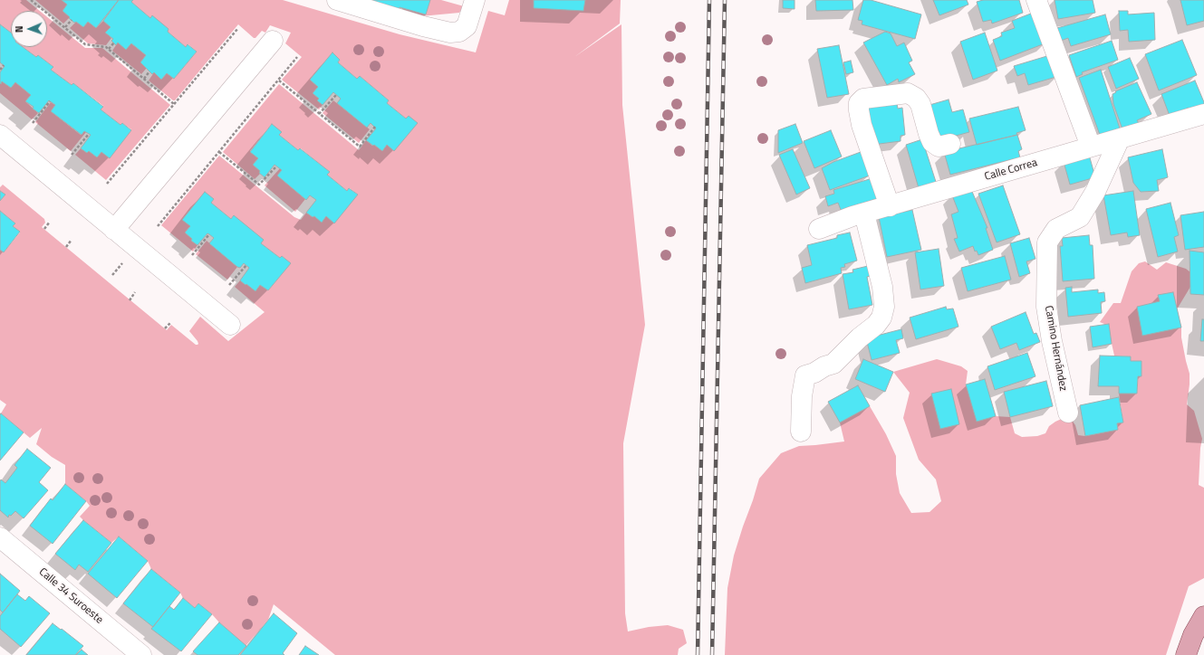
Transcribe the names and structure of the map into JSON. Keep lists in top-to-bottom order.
{
  "streets": {
    "street": ["Calle Correa", "Camino Hernández", "Calle 34 Suroeste"]
  },
  "crossings": [
    ["Calle Correa", "Camino Hernández"]
  ],
  "north": "left"
}
